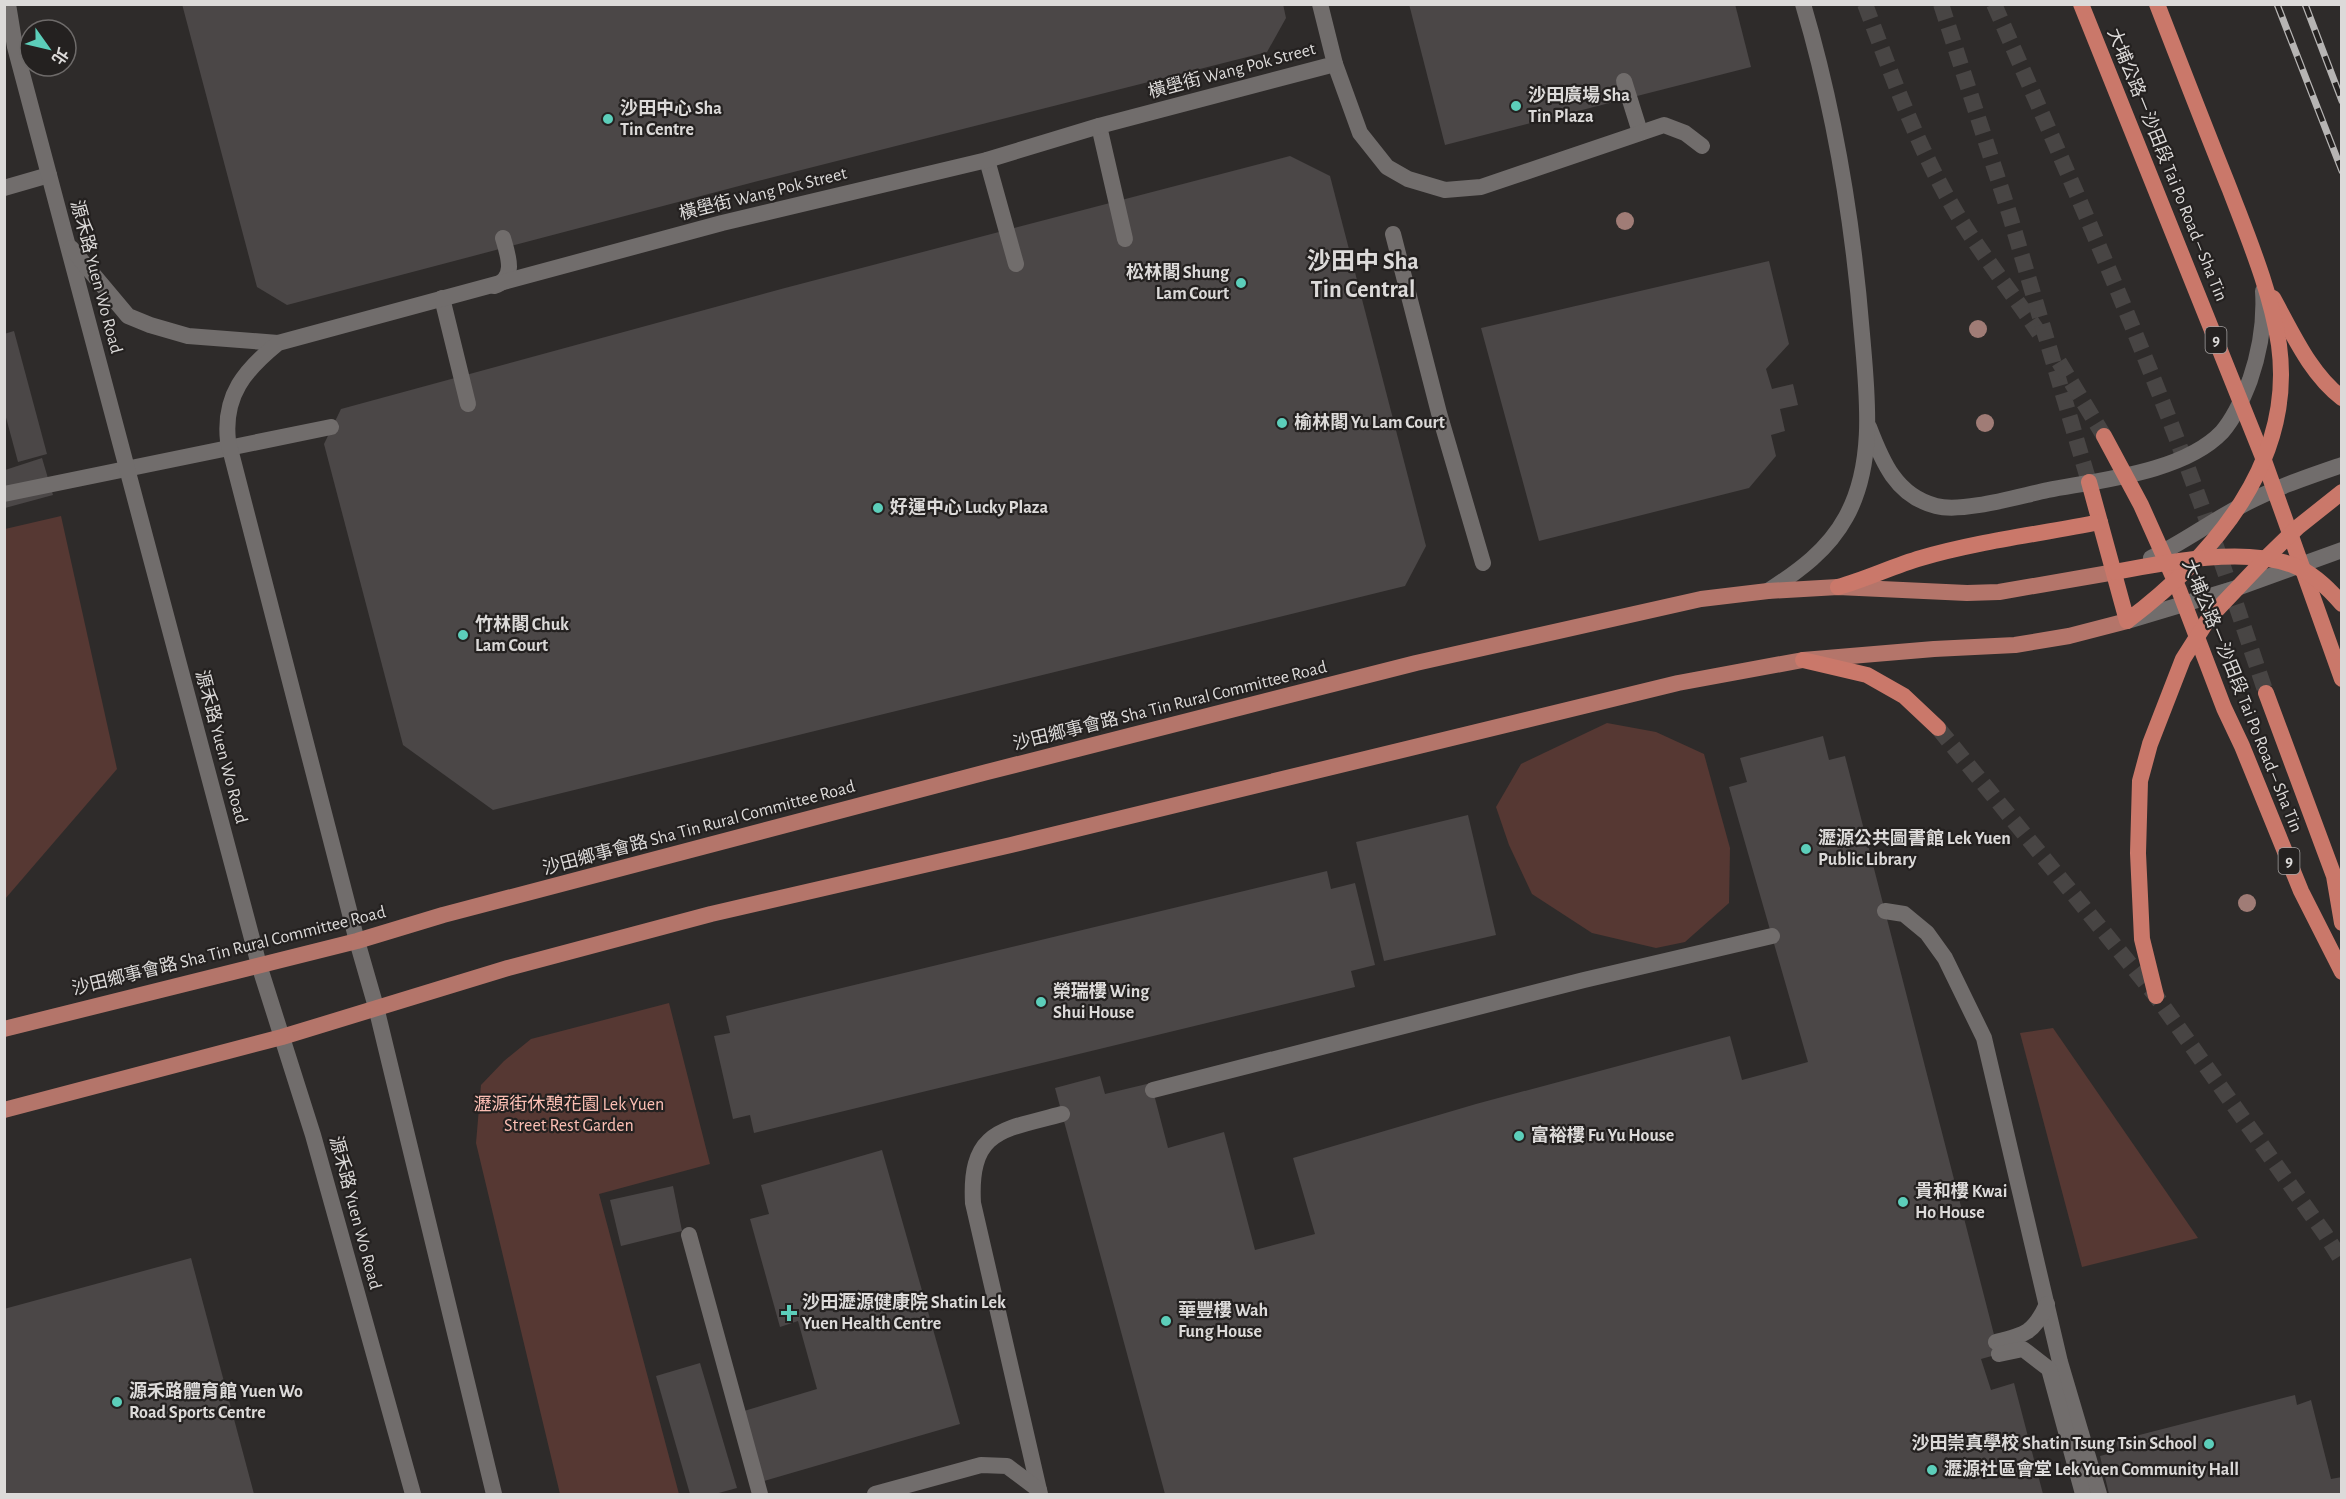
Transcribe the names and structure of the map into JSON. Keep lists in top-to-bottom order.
{
  "streets": {
    "highway": ["大埔公路－沙田段 Tai Po Road – Sha Tin", "9"],
    "main road": ["橫壆街 Wang Pok Street", "源禾路 Yuen Wo Road", "沙田鄉事會路 Sha Tin Rural Committee Road"]
  },
  "crossings": [
    ["橫壆街 Wang Pok Street", "沙田鄉事會路 Sha Tin Rural Committee Road"],
    ["源禾路 Yuen Wo Road", "沙田鄉事會路 Sha Tin Rural Committee Road"]
  ],
  "districts": ["沙田中 Sha Tin Central"],
  "parks": ["瀝源街休憩花園 Lek Yuen Street Rest Garden"],
  "places": {
    "other": [
      "沙田廣場 Sha Tin Plaza",
      "沙田中心 Sha Tin Centre",
      "松林閣 Shung Lam Court",
      "榆林閣 Yu Lam Court",
      "好運中心 Lucky Plaza",
      "竹林閣 Chuk Lam Court",
      "瀝源公共圖書館 Lek Yuen Public Library",
      "榮瑞樓 Wing Shui House",
      "富裕樓 Fu Yu House",
      "貴和樓 Kwai Ho House",
      "華豐樓 Wah Fung House",
      "源禾路體育館 Yuen Wo Road Sports Centre",
      "沙田崇真學校 Shatin Tsung Tsin School",
      "瀝源社區會堂 Lek Yuen Community Hall"
    ],
    "health": ["沙田瀝源健康院 Shatin Lek Yuen Health Centre"]
  },
  "north": "bottom right"
}
